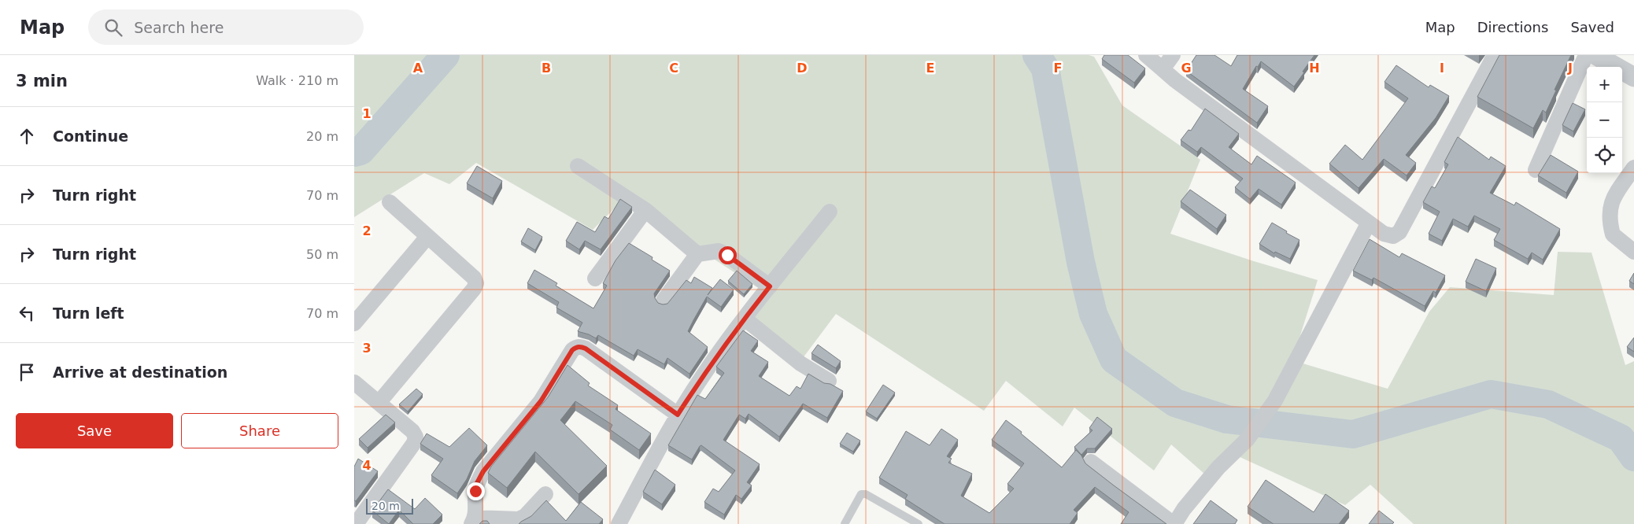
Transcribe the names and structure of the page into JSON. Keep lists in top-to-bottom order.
{
  "scale_bar": "20 m",
  "page": {
    "header": "Map",
    "search": "Search here",
    "nav": ["Map", "Directions", "Saved"],
    "heading": ["3 min", "Walk · 210 m"],
    "map_buttons": ["+", "−"],
    "list": [
      ["Continue", "20 m"],
      ["Turn right", "70 m"],
      ["Turn right", "50 m"],
      ["Turn left", "70 m"],
      "Arrive at destination"
    ],
    "buttons": ["Save", "Share"],
    "scale": "20 m"
  },
  "grid": {
    "columns": [
      "A",
      "B",
      "C",
      "D",
      "E",
      "F",
      "G",
      "H",
      "I",
      "J"
    ],
    "rows": [
      "1",
      "2",
      "3",
      "4"
    ]
  }
}
